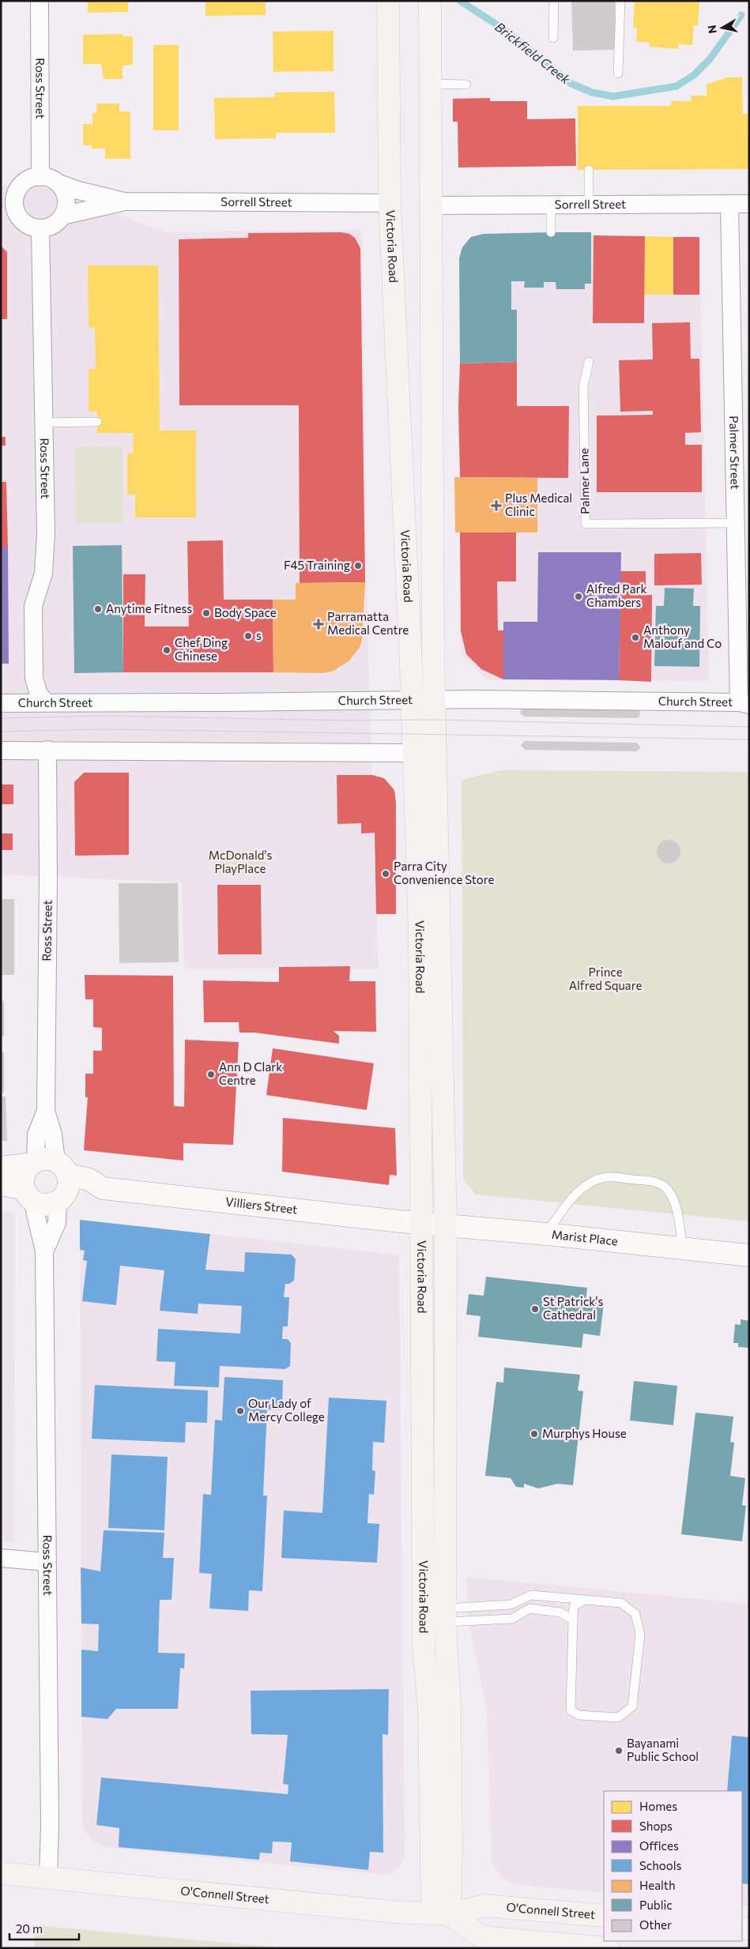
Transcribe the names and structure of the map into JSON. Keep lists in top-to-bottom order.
{
  "streets": {
    "main road": ["Victoria Road", "O'Connell Street"],
    "street": [
      "Ross Street",
      "Sorrell Street",
      "Palmer Street",
      "Church Street",
      "Villiers Street",
      "Marist Place"
    ],
    "lane": ["Palmer Lane"]
  },
  "crossings": [
    ["Ross Street", "Sorrell Street"],
    ["Ross Street", "Church Street"],
    ["Ross Street", "Villiers Street"],
    ["Ross Street", "O'Connell Street"],
    ["Sorrell Street", "Victoria Road"],
    ["Sorrell Street", "Palmer Street"],
    ["Victoria Road", "Church Street"],
    ["Victoria Road", "Villiers Street"],
    ["Victoria Road", "Marist Place"],
    ["Victoria Road", "O'Connell Street"],
    ["Palmer Street", "Palmer Lane"],
    ["Palmer Street", "Church Street"],
    ["Villiers Street", "Marist Place"]
  ],
  "water": ["Brickfield Creek"],
  "parks": ["McDonald's PlayPlace", "Prince Alfred Square"],
  "places": {
    "health": ["Plus Medical Clinic", "Parramatta Medical Centre"],
    "other": [
      "F45 Training",
      "Alfred Park Chambers",
      "Anytime Fitness",
      "Body Space",
      "s",
      "Anthony Malouf and Co",
      "Chef Ding Chinese",
      "Parra City Convenience Store",
      "Ann D Clark Centre",
      "St Patrick's Cathedral",
      "Our Lady of Mercy College",
      "Murphys House",
      "Bayanami Public School"
    ]
  },
  "legend": [
    "Homes",
    "Shops",
    "Offices",
    "Schools",
    "Health",
    "Public",
    "Other"
  ],
  "scale_bar": "20 m",
  "north": "left"
}
